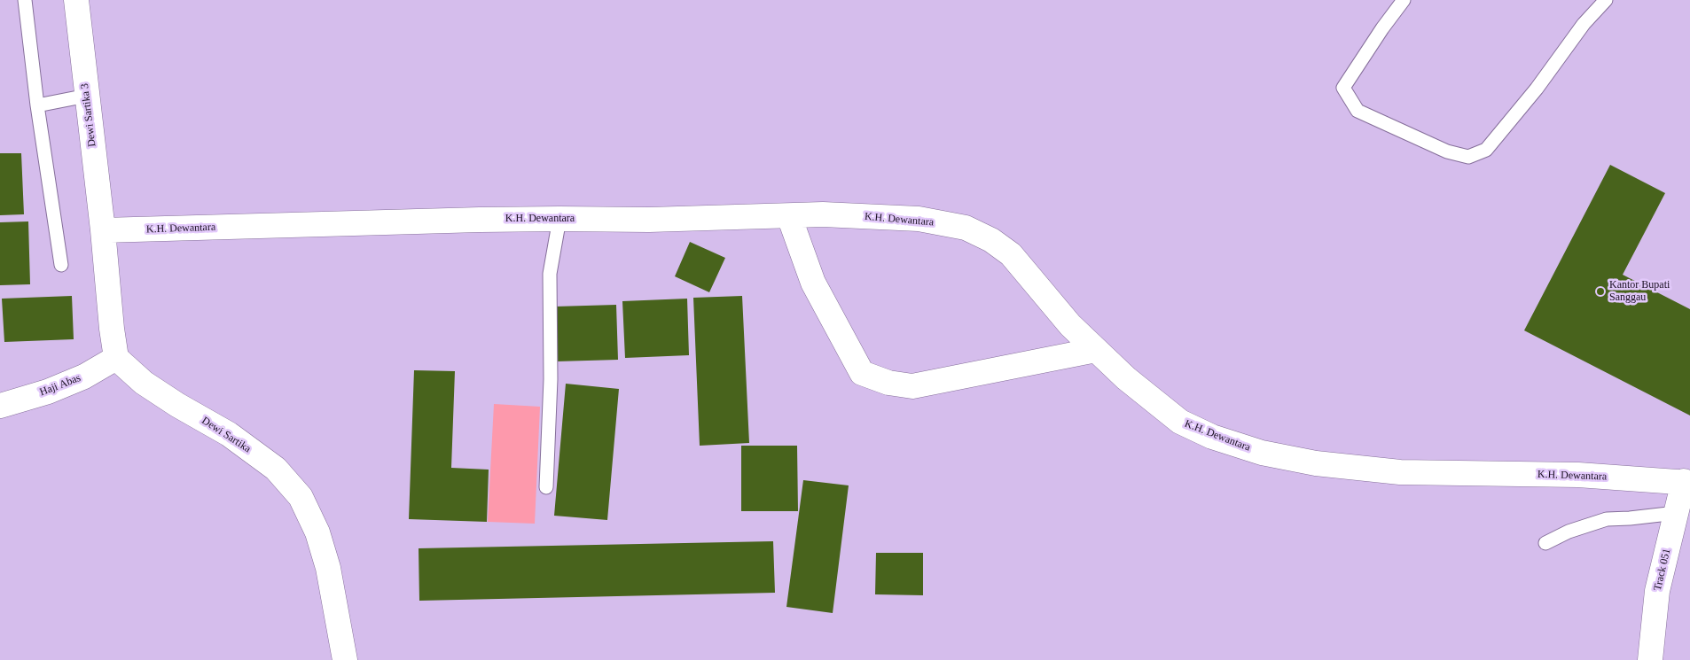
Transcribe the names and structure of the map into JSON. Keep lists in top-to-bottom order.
{
  "streets": {
    "street": [
      "Dewi Sartika 3",
      "K.H. Dewantara",
      "Haji Abas",
      "Dewi Sartika",
      "Track 051"
    ]
  },
  "crossings": [
    ["Dewi Sartika 3", "K.H. Dewantara"],
    ["K.H. Dewantara", "Track 051"],
    ["Haji Abas", "Dewi Sartika"]
  ],
  "places": ["Kantor Bupati Sanggau"]
}
